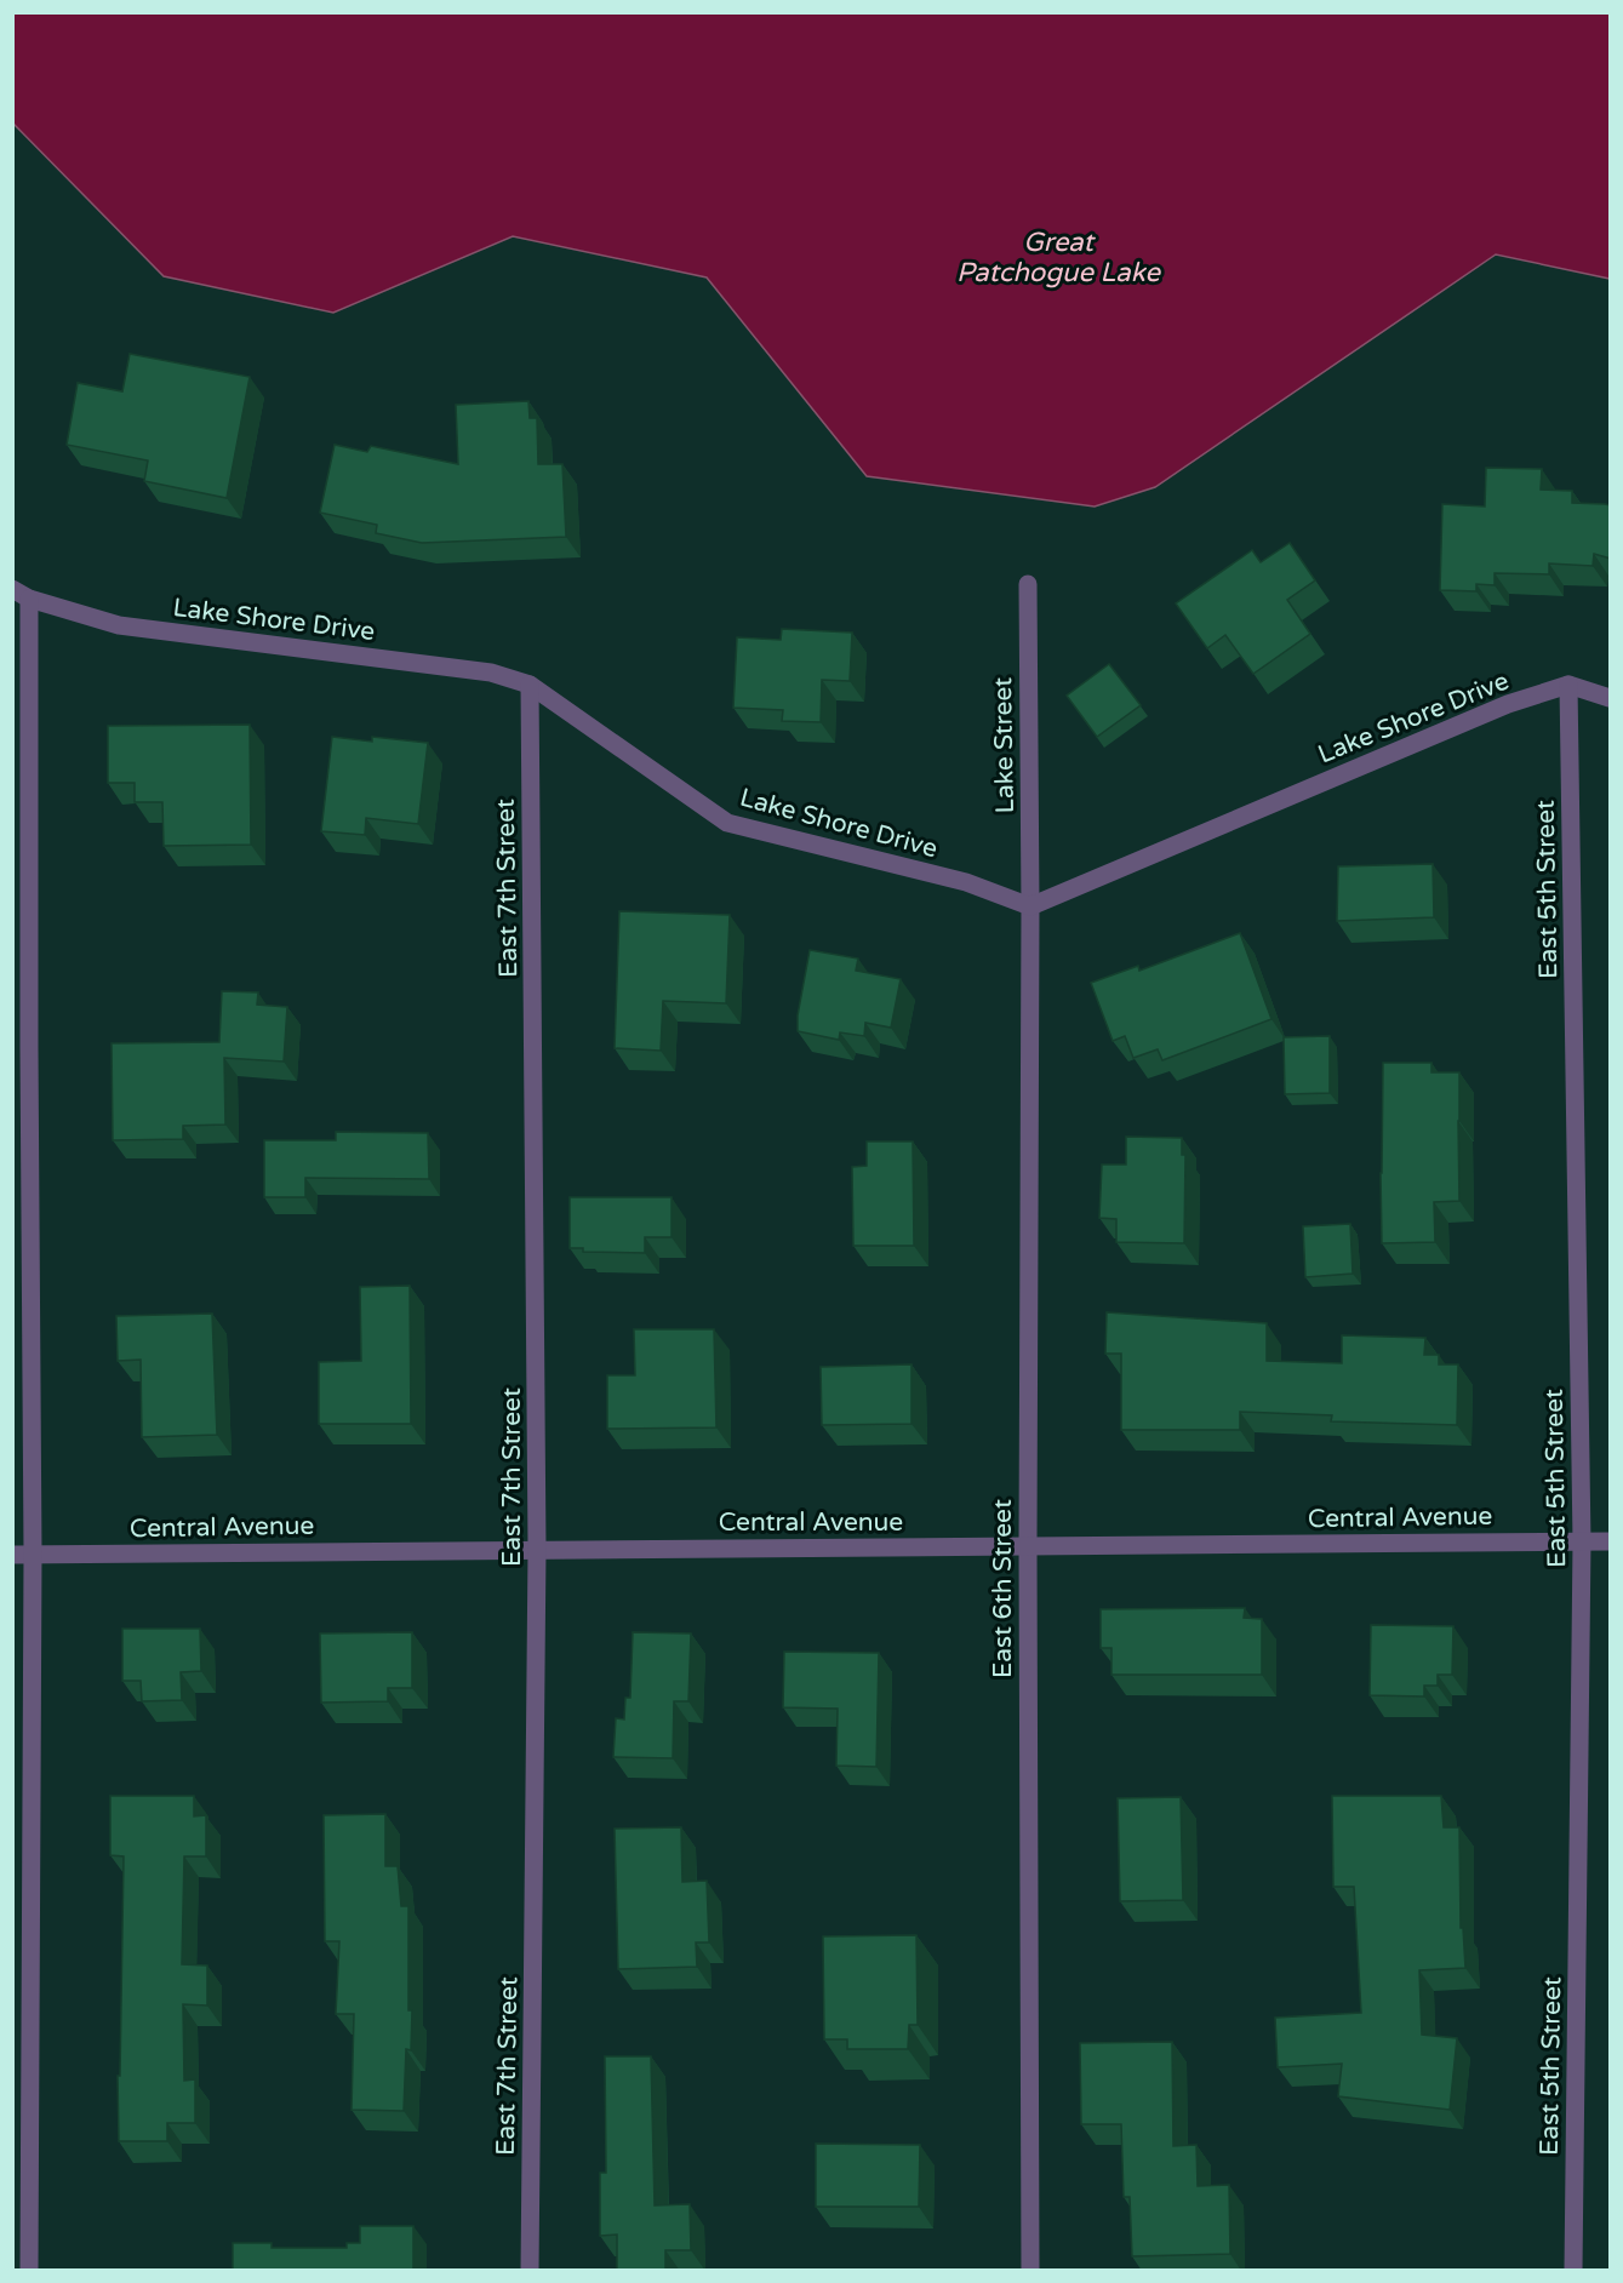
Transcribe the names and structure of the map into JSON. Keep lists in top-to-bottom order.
{
  "streets": {
    "street": [
      "Lake Shore Drive",
      "Lake Street",
      "East 7th Street",
      "East 5th Street",
      "Central Avenue",
      "East 6th Street"
    ]
  },
  "crossings": [
    ["Lake Shore Drive", "Lake Street"],
    ["Lake Shore Drive", "East 7th Street"],
    ["Lake Shore Drive", "East 5th Street"],
    ["Lake Shore Drive", "East 6th Street"],
    ["Lake Street", "East 6th Street"],
    ["East 7th Street", "Central Avenue"],
    ["East 5th Street", "Central Avenue"],
    ["Central Avenue", "East 6th Street"]
  ],
  "water": ["Great Patchogue Lake"]
}
